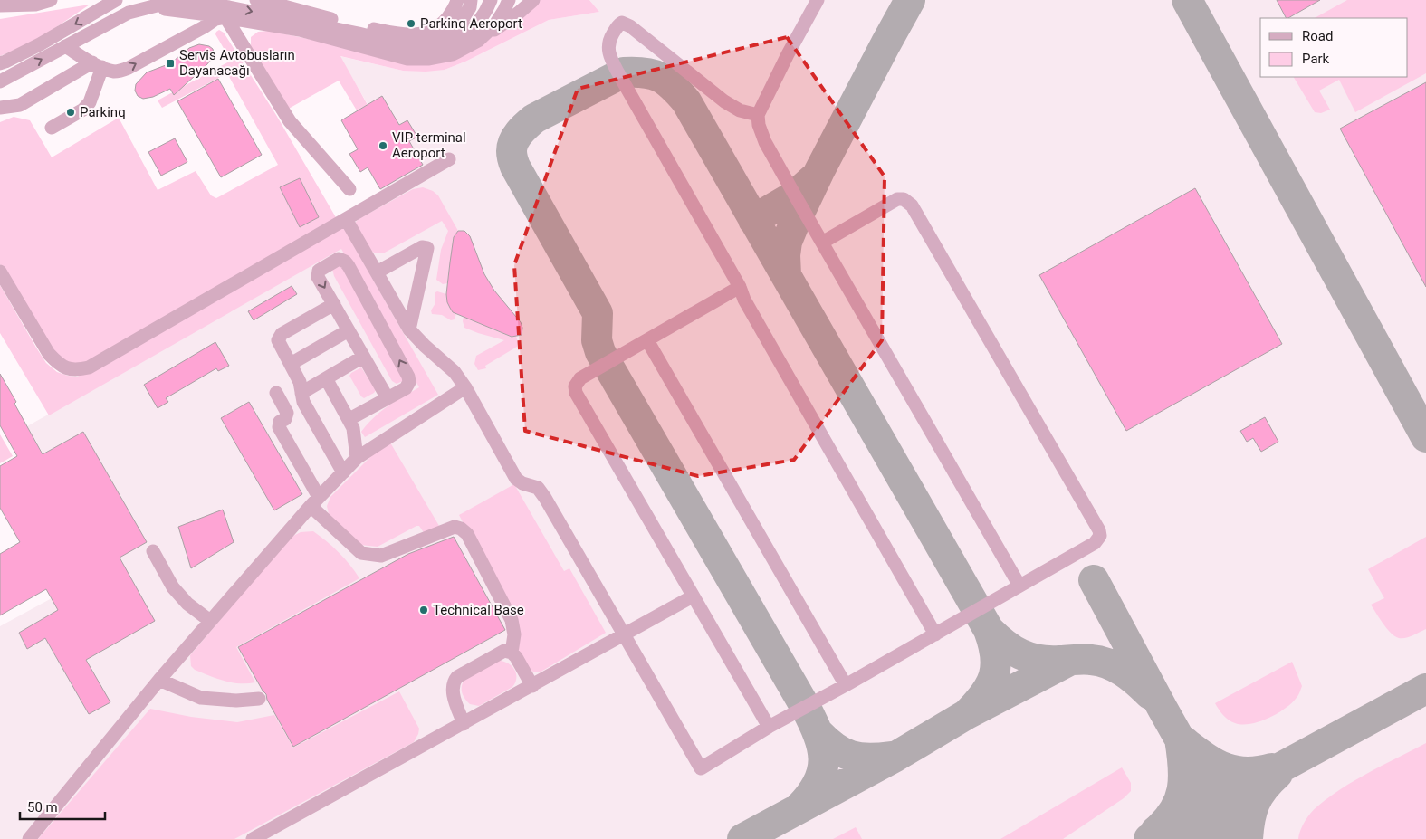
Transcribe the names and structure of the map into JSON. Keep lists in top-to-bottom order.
{
  "places": {
    "other": [
      "Parkinq Aeroport",
      "Parkinq",
      "VIP terminal Aeroport",
      "Technical Base"
    ],
    "transit": ["Servis Avtobusların Dayanacağı"]
  },
  "legend": ["Road", "Park"],
  "scale_bar": "50 m"
}
